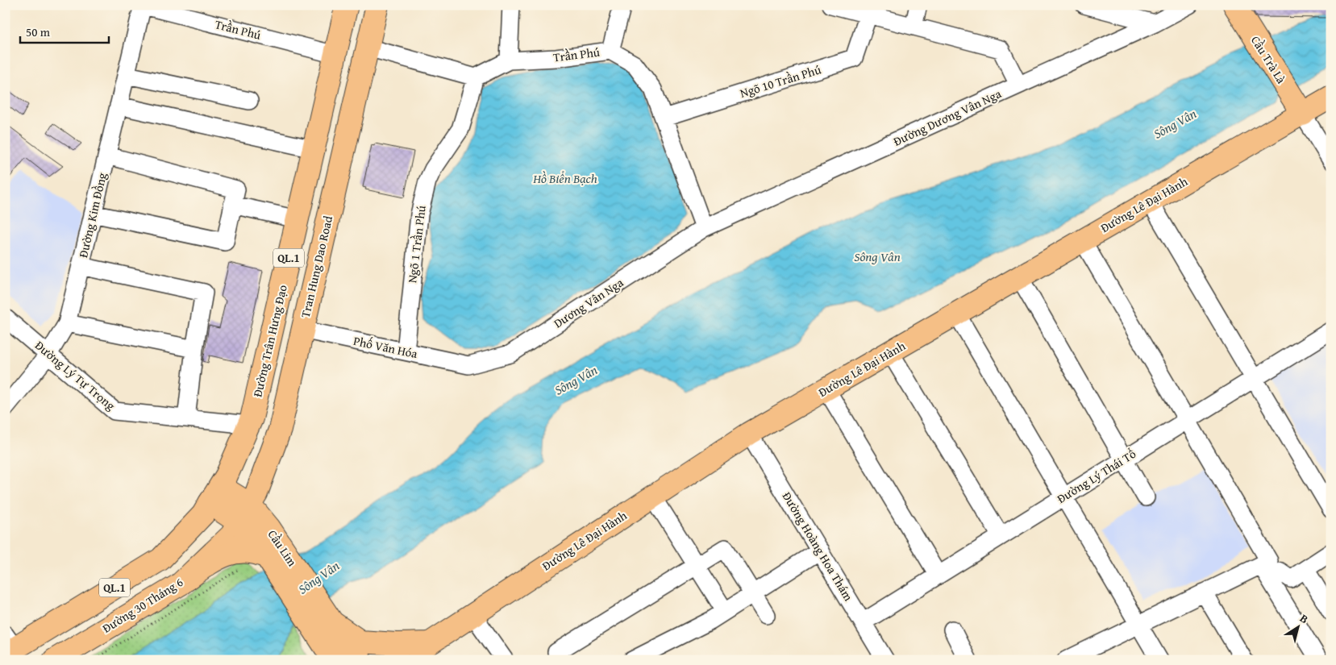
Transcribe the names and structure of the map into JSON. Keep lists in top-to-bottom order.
{
  "streets": {
    "main road": [
      "Cầu Trà Là",
      "Đường Lê Đại Hành",
      "QL.1",
      "Tran Hung Dao Road",
      "Đường Trân Hưng Đạo",
      "Cầu Lim",
      "Đường 30 Tháng 6"
    ],
    "street": [
      "Trần Phú",
      "Ngõ 10 Trần Phú",
      "Đường Dương Vân Nga",
      "Đường Kim Đồng",
      "Ngõ 1 Trần Phú",
      "Dương Vân Nga",
      "Phố Văn Hóa",
      "Đường Lý Tự Trọng",
      "Đường Lý Thái Tổ",
      "Đường Hoàng Hoa Thám"
    ]
  },
  "crossings": [
    ["Trần Phú", "Ngõ 10 Trần Phú"],
    ["Trần Phú", "Đường Dương Vân Nga"],
    ["Trần Phú", "Đường Kim Đồng"],
    ["Trần Phú", "Ngõ 1 Trần Phú"],
    ["Trần Phú", "Dương Vân Nga"],
    ["Trần Phú", "Đường Trân Hưng Đạo"],
    ["Cầu Trà Là", "Đường Lê Đại Hành"],
    ["Đường Dương Vân Nga", "Dương Vân Nga"],
    ["Đường Lê Đại Hành", "Đường Hoàng Hoa Thám"],
    ["Đường Kim Đồng", "Đường Lý Tự Trọng"],
    ["Ngõ 1 Trần Phú", "Phố Văn Hóa"],
    ["QL.1", "Đường Trân Hưng Đạo"],
    ["QL.1", "Cầu Lim"],
    ["Tran Hung Dao Road", "Phố Văn Hóa"],
    ["Tran Hung Dao Road", "Cầu Lim"],
    ["Tran Hung Dao Road", "Đường 30 Tháng 6"],
    ["Dương Vân Nga", "Phố Văn Hóa"],
    ["Đường Trân Hưng Đạo", "Đường Lý Tự Trọng"],
    ["Đường Trân Hưng Đạo", "Cầu Lim"],
    ["Đường Lý Thái Tổ", "Đường Hoàng Hoa Thám"],
    ["Cầu Lim", "Đường 30 Tháng 6"]
  ],
  "water": ["Sông Vân", "Hồ Biển Bạch"],
  "scale_bar": "50 m",
  "north": "top right"
}
